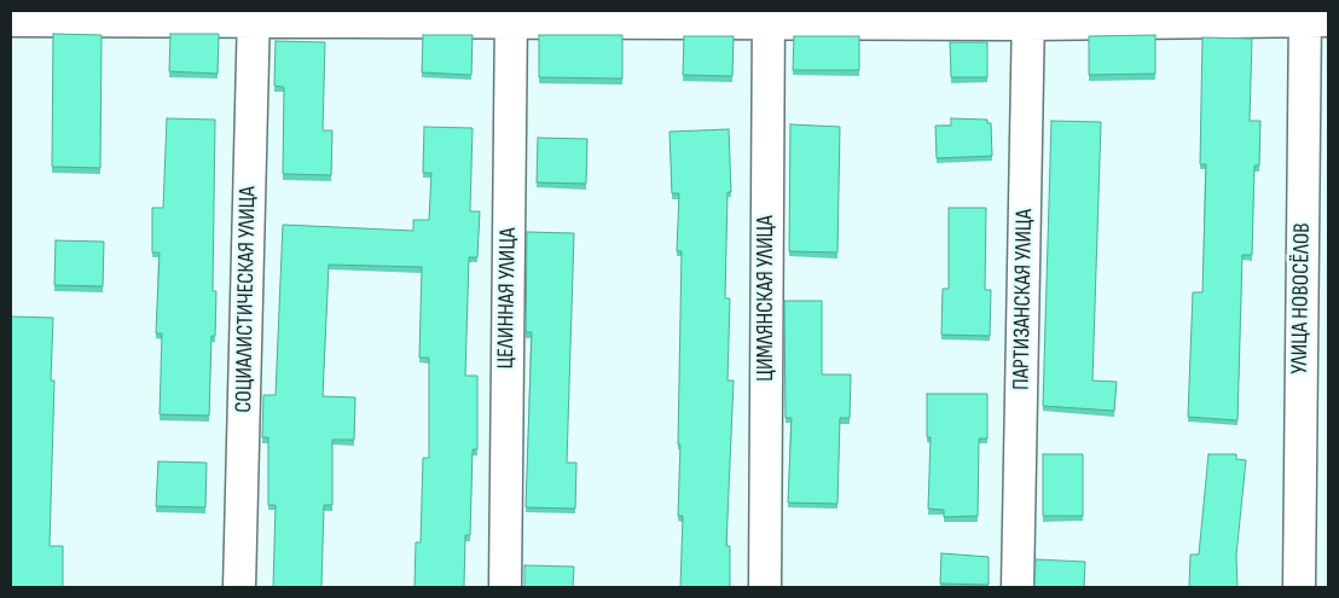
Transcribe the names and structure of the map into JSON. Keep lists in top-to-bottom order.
{
  "streets": {
    "street": [
      "ЦЕЛИННАЯ УЛИЦА",
      "ЦИМЛЯНСКАЯ УЛИЦА",
      "УЛИЦА НОВОСЁЛОВ",
      "СОЦИАЛИСТИЧЕСКАЯ УЛИЦА",
      "ПАРТИЗАНСКАЯ УЛИЦА"
    ]
  }
}
